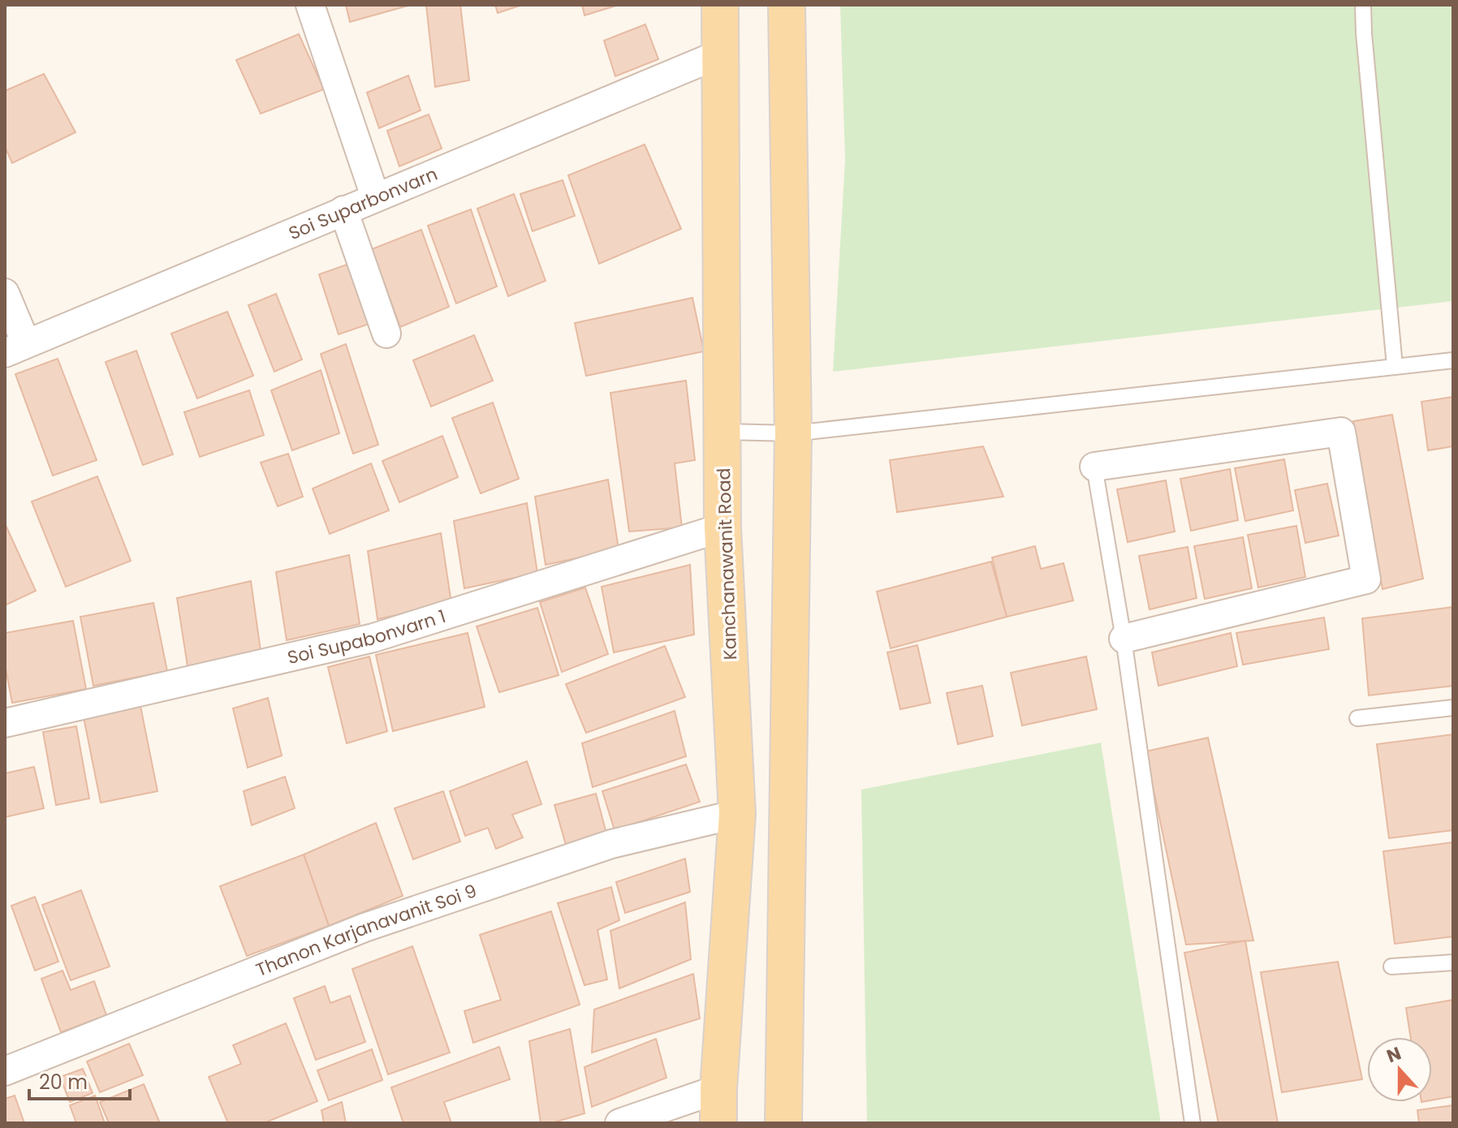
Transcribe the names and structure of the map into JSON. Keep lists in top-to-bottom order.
{
  "streets": {
    "main road": ["Kanchanawanit Road"],
    "street": ["Soi Suparbonvarn", "Soi Supabonvarn 1", "Thanon Karjanavanit Soi 9"]
  },
  "crossings": [
    ["Soi Suparbonvarn", "Kanchanawanit Road"],
    ["Kanchanawanit Road", "Soi Supabonvarn 1"],
    ["Kanchanawanit Road", "Thanon Karjanavanit Soi 9"]
  ],
  "scale_bar": "20 m",
  "north": "top"
}
